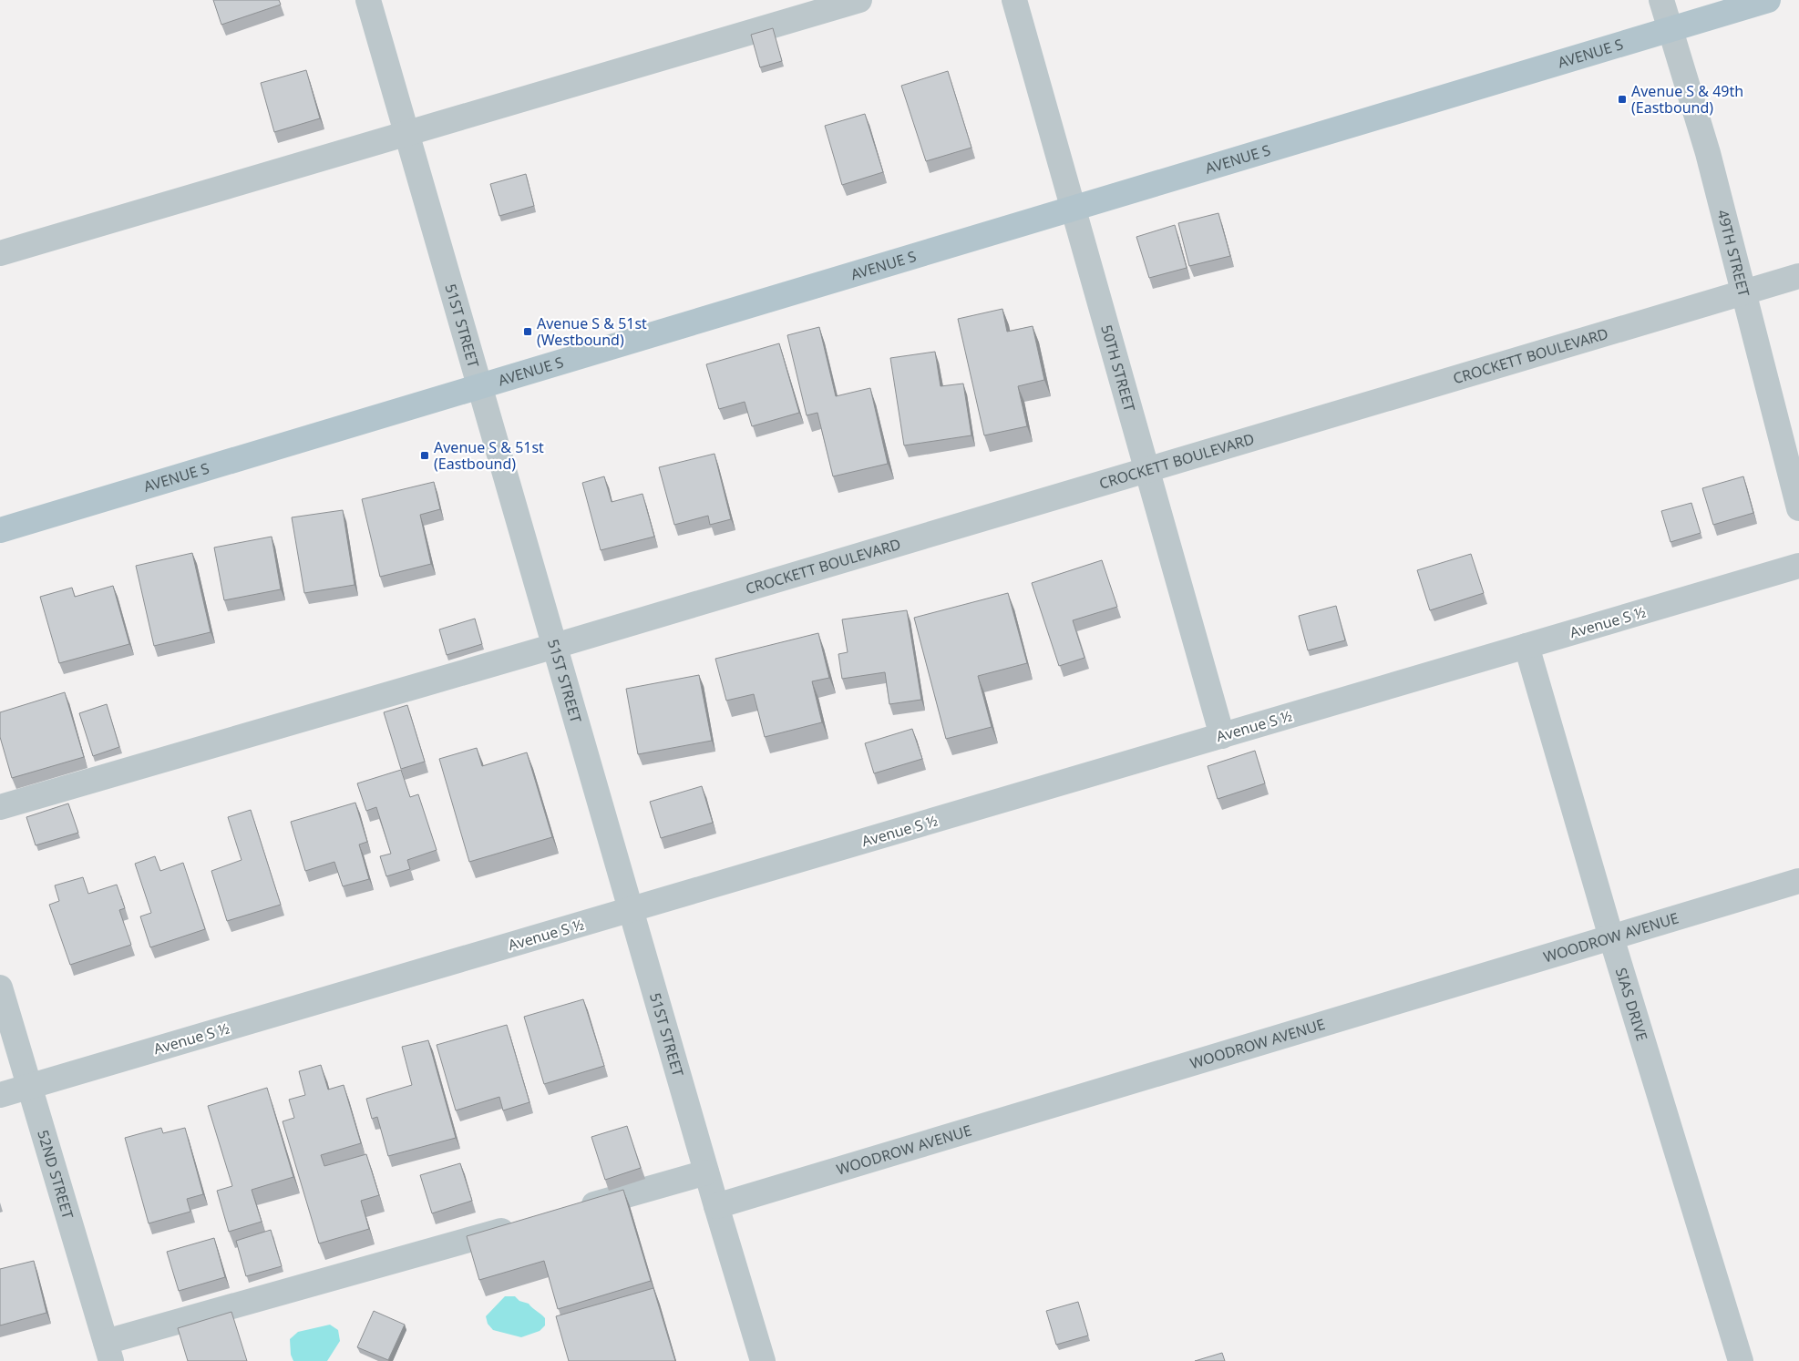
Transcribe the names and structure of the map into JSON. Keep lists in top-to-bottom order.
{
  "streets": {
    "main road": ["AVENUE S"],
    "street": [
      "49TH STREET",
      "51ST STREET",
      "CROCKETT BOULEVARD",
      "50TH STREET",
      "Avenue S ½",
      "WOODROW AVENUE",
      "SIAS DRIVE",
      "52ND STREET"
    ]
  },
  "crossings": [
    ["AVENUE S", "49TH STREET"],
    ["AVENUE S", "51ST STREET"],
    ["AVENUE S", "50TH STREET"],
    ["49TH STREET", "CROCKETT BOULEVARD"],
    ["51ST STREET", "CROCKETT BOULEVARD"],
    ["51ST STREET", "Avenue S ½"],
    ["51ST STREET", "WOODROW AVENUE"],
    ["CROCKETT BOULEVARD", "50TH STREET"],
    ["50TH STREET", "Avenue S ½"],
    ["Avenue S ½", "SIAS DRIVE"],
    ["Avenue S ½", "52ND STREET"],
    ["WOODROW AVENUE", "SIAS DRIVE"]
  ],
  "places": {
    "transit": ["Avenue S & 49th (Eastbound)", "Avenue S & 51st (Westbound)", "Avenue S & 51st (Eastbound)"]
  }
}
